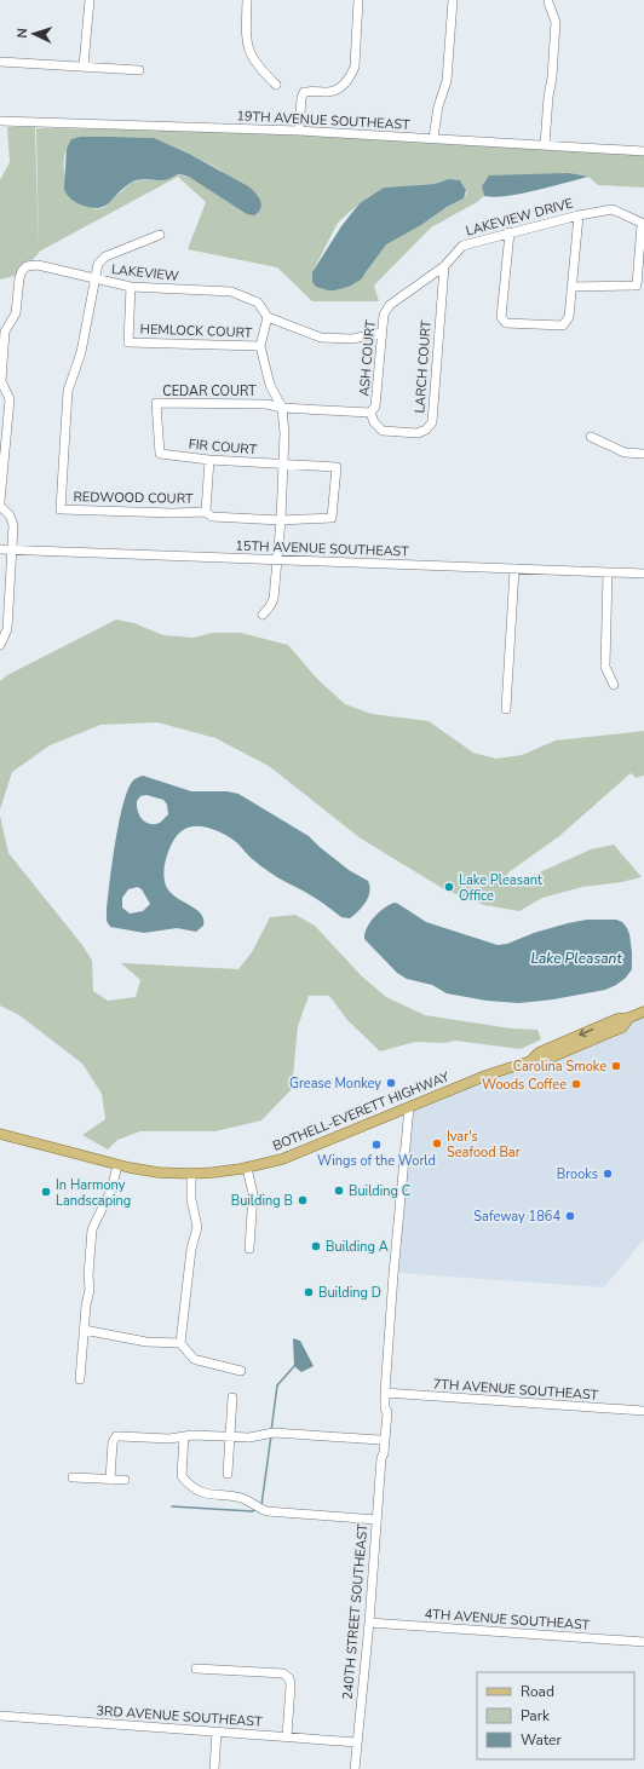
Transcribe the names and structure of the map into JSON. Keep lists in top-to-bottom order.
{
  "streets": {
    "main road": ["BOTHELL-EVERETT HIGHWAY"],
    "street": [
      "19TH AVENUE SOUTHEAST",
      "LAKEVIEW DRIVE",
      "LAKEVIEW",
      "HEMLOCK COURT",
      "ASH COURT",
      "LARCH COURT",
      "CEDAR COURT",
      "FIR COURT",
      "REDWOOD COURT",
      "15TH AVENUE SOUTHEAST",
      "7TH AVENUE SOUTHEAST",
      "240TH STREET SOUTHEAST",
      "4TH AVENUE SOUTHEAST",
      "3RD AVENUE SOUTHEAST"
    ]
  },
  "crossings": [
    ["LAKEVIEW DRIVE", "ASH COURT"],
    ["LAKEVIEW DRIVE", "LARCH COURT"],
    ["LAKEVIEW", "HEMLOCK COURT"],
    ["LAKEVIEW", "REDWOOD COURT"],
    ["ASH COURT", "LARCH COURT"],
    ["ASH COURT", "CEDAR COURT"],
    ["CEDAR COURT", "FIR COURT"],
    ["BOTHELL-EVERETT HIGHWAY", "240TH STREET SOUTHEAST"],
    ["7TH AVENUE SOUTHEAST", "240TH STREET SOUTHEAST"],
    ["240TH STREET SOUTHEAST", "4TH AVENUE SOUTHEAST"],
    ["240TH STREET SOUTHEAST", "3RD AVENUE SOUTHEAST"]
  ],
  "water": ["Lake Pleasant"],
  "places": [
    "Lake Pleasant Office",
    "Carolina Smoke",
    "Grease Monkey",
    "Woods Coffee",
    "Ivar's Seafood Bar",
    "Wings of the World",
    "Brooks",
    "Building C",
    "In Harmony Landscaping",
    "Building B",
    "Safeway 1864",
    "Building A",
    "Building D"
  ],
  "legend": ["Road", "Park", "Water"],
  "north": "left"
}
